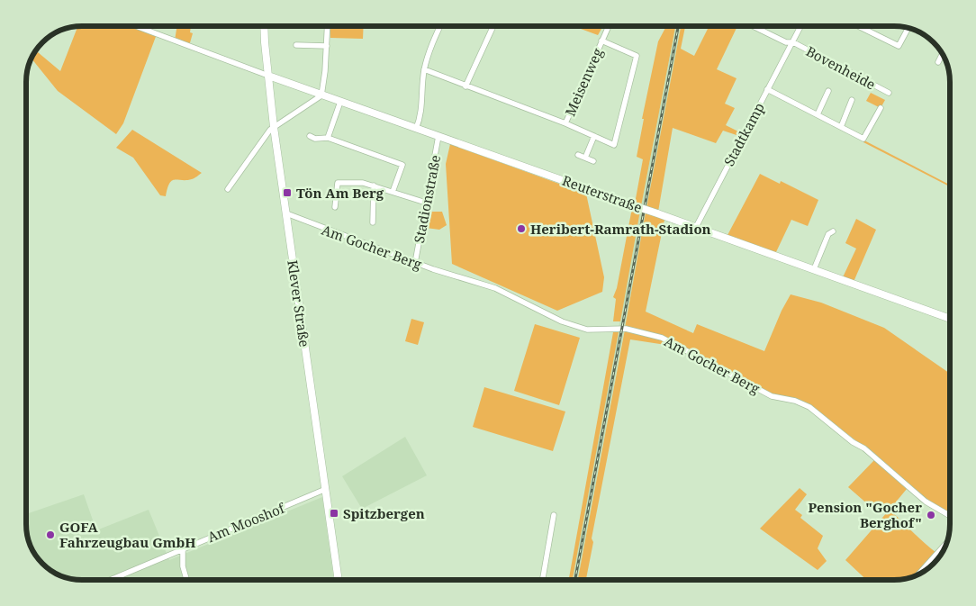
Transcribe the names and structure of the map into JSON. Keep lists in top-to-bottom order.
{
  "streets": {
    "street": [
      "Bovenheide",
      "Meisenweg",
      "Stadtkamp",
      "Reuterstraße",
      "Stadionstraße",
      "Am Gocher Berg",
      "Klever Straße",
      "Am Mooshof"
    ]
  },
  "crossings": [
    ["Bovenheide", "Stadtkamp"],
    ["Stadtkamp", "Reuterstraße"],
    ["Reuterstraße", "Stadionstraße"],
    ["Reuterstraße", "Klever Straße"],
    ["Stadionstraße", "Am Gocher Berg"],
    ["Am Gocher Berg", "Klever Straße"],
    ["Klever Straße", "Am Mooshof"]
  ],
  "places": {
    "transit": ["Tön Am Berg", "Spitzbergen"],
    "other": ["Heribert-Ramrath-Stadion", "Pension \"Gocher Berghof\"", "GOFA Fahrzeugbau GmbH"]
  }
}
